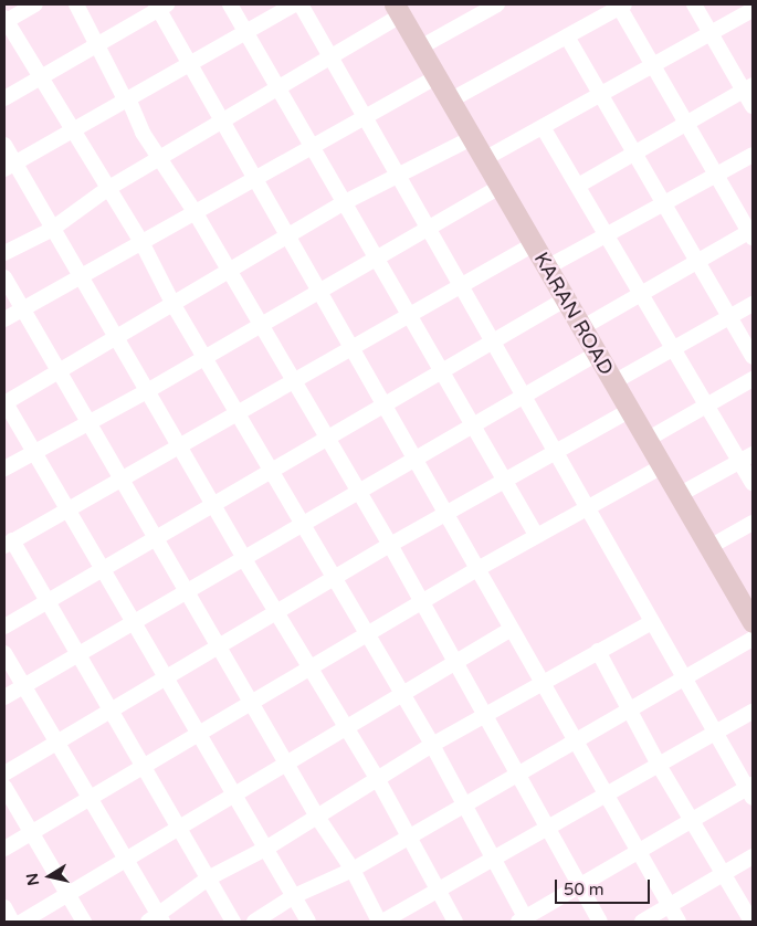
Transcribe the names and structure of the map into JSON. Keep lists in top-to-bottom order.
{
  "streets": {
    "street": ["KARAN ROAD"]
  },
  "scale_bar": "50 m",
  "north": "left"
}
